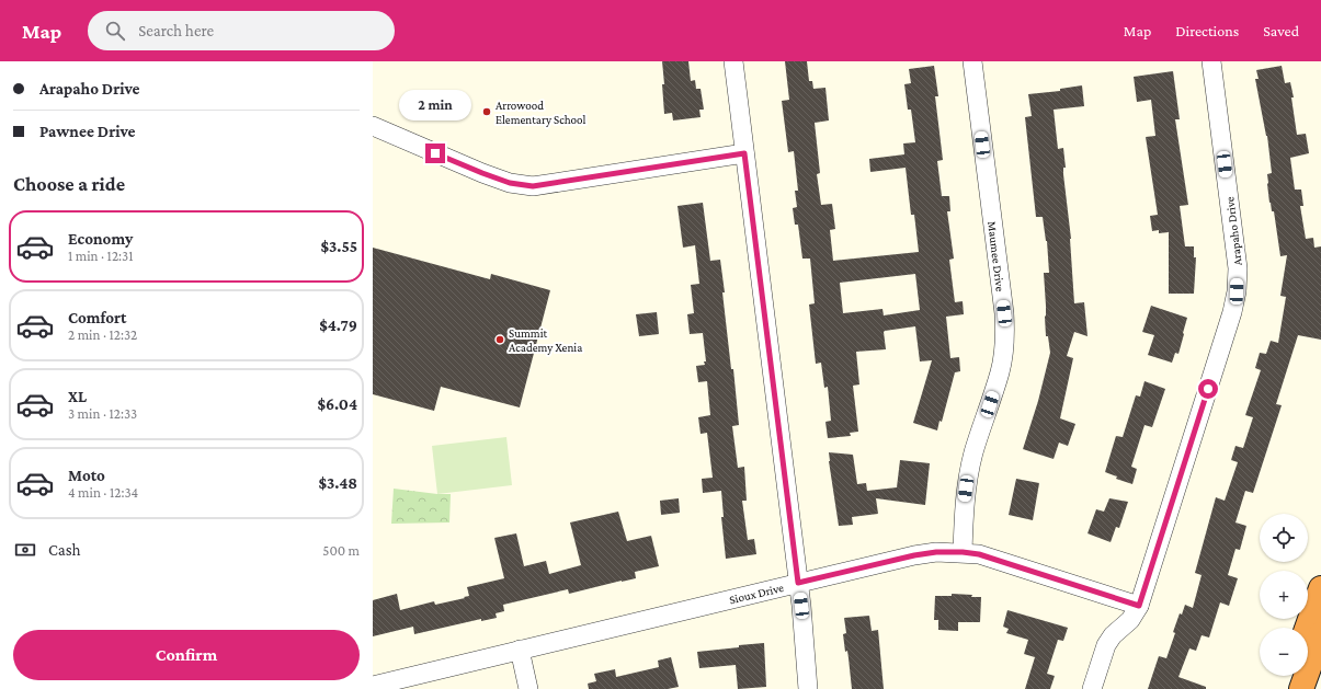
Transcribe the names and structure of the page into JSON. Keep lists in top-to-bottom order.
{
  "streets": {
    "street": ["Arapaho Drive", "Maumee Drive", "Sioux Drive"]
  },
  "crossings": [
    ["Arapaho Drive", "Sioux Drive"],
    ["Maumee Drive", "Sioux Drive"]
  ],
  "places": ["Arrowood Elementary School", "Summit Academy Xenia"],
  "page": {
    "header": "Map",
    "search": "Search here",
    "nav": ["Map", "Directions", "Saved"],
    "banner": ["Arapaho Drive", "Pawnee Drive"],
    "bubble": "2 min",
    "heading": "Choose a ride",
    "list": [
      {
        "name": "Economy",
        "note": "1 min · 12:31",
        "value": "$3.55"
      },
      {
        "name": "Comfort",
        "note": "2 min · 12:32",
        "value": "$4.79"
      },
      {
        "name": "XL",
        "note": "3 min · 12:33",
        "value": "$6.04"
      },
      {
        "name": "Moto",
        "note": "4 min · 12:34",
        "value": "$3.48"
      }
    ],
    "map_buttons": ["+", "−"],
    "pay": ["Cash", "500 m"],
    "buttons": "Confirm"
  }
}
